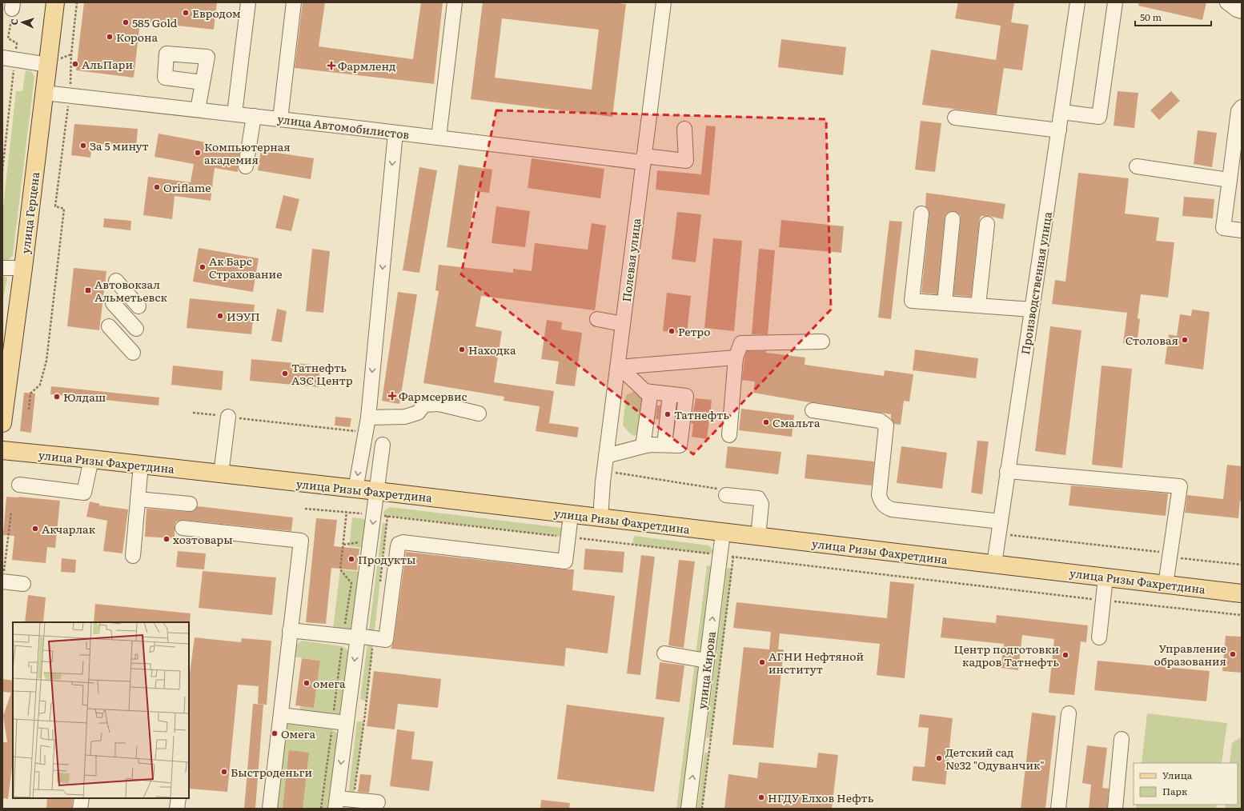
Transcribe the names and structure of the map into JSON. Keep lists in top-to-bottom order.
{
  "streets": {
    "main road": ["улица Герцена", "улица Ризы Фахретдина"],
    "street": [
      "улица Автомобилистов",
      "Полевая улица",
      "Производственная улица",
      "улица Кирова"
    ]
  },
  "crossings": [
    ["улица Автомобилистов", "улица Герцена"],
    ["улица Автомобилистов", "Полевая улица"],
    ["Полевая улица", "улица Ризы Фахретдина"],
    ["Производственная улица", "улица Ризы Фахретдина"],
    ["улица Ризы Фахретдина", "улица Кирова"]
  ],
  "one_way": ["улица Кирова"],
  "places": {
    "other": [
      "Евродом",
      "585 Gold",
      "Корона",
      "АльПари",
      "За 5 минут",
      "Компьютерная академия",
      "Oriflame",
      "Ак Барс Страхование",
      "ИЭУП",
      "Ретро",
      "Столовая",
      "Находка",
      "Татнефть АЗС Центр",
      "Юлдаш",
      "Татнефть",
      "Смальта",
      "Акчарлак",
      "хозтовары",
      "Продукты",
      "Управление образования",
      "Центр подготовки кадров Татнефть",
      "АГНИ Нефтяной институт",
      "омега",
      "Омега",
      "Детский сад №32 \"Одуванчик\"",
      "Быстроденьги",
      "НГДУ Елхов Нефть"
    ],
    "health": ["Фармленд", "Фармсервис"],
    "transit": ["Автовокзал Альметьевск"]
  },
  "legend": ["Улица", "Парк"],
  "scale_bar": "50 m",
  "north": "left"
}
